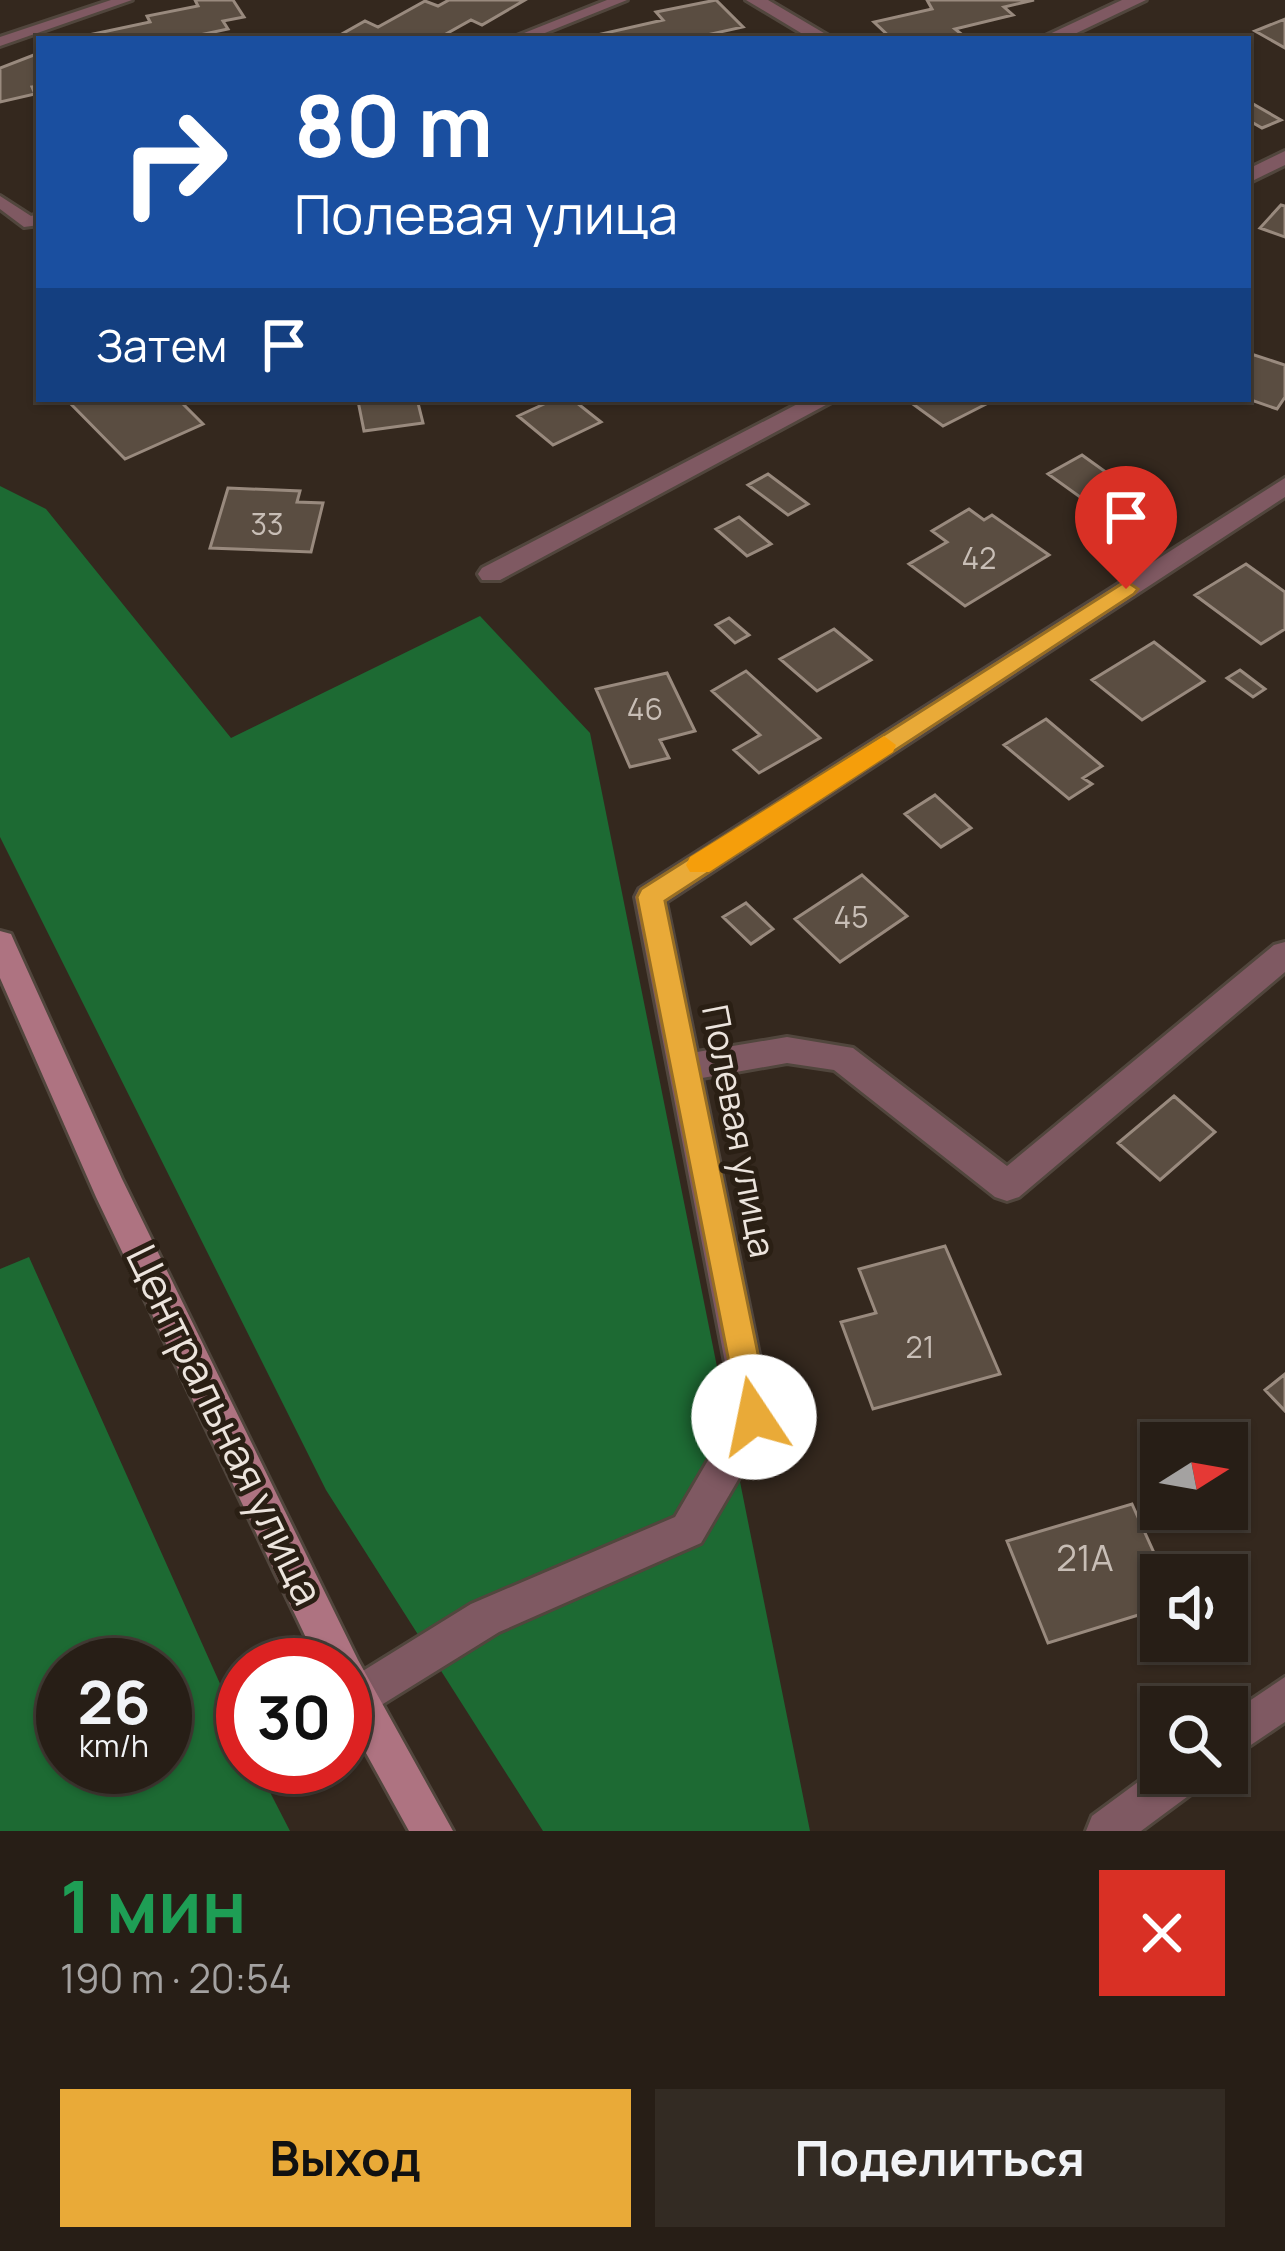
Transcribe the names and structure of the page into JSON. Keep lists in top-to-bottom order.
{
  "streets": {
    "main road": ["Центральная улица"],
    "street": ["Полевая улица"]
  },
  "house_numbers": [
    "33",
    "42",
    "46",
    "45",
    "21",
    "21А"
  ],
  "north": "right",
  "page": {
    "turn": ["80 m", "Полевая улица"],
    "then": "Затем",
    "speed": "26 km/h",
    "limit": "30",
    "heading": ["1 мин", "190 m · 20:54"],
    "buttons": ["Выход", "Поделиться"]
  }
}
